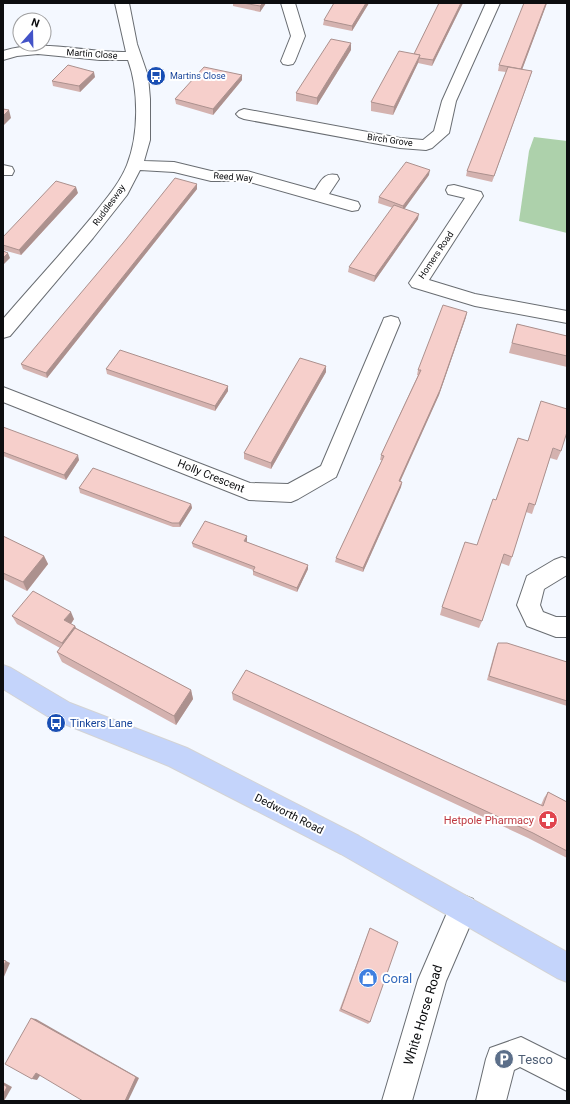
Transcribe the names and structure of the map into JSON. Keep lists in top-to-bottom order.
{
  "streets": {
    "main road": ["Dedworth Road"],
    "street": [
      "Martin Close",
      "Birch Grove",
      "Reed Way",
      "Ruddlesway",
      "Homers Road",
      "Holly Crescent",
      "White Horse Road"
    ]
  },
  "crossings": [
    ["Martin Close", "Ruddlesway"],
    ["Reed Way", "Ruddlesway"],
    ["Dedworth Road", "White Horse Road"]
  ],
  "places": {
    "bus stop": ["Martins Close", "Tinkers Lane"],
    "pharmacy": ["Hetpole Pharmacy"],
    "shop": ["Coral"],
    "parking": ["Tesco"]
  },
  "north": "top"
}
